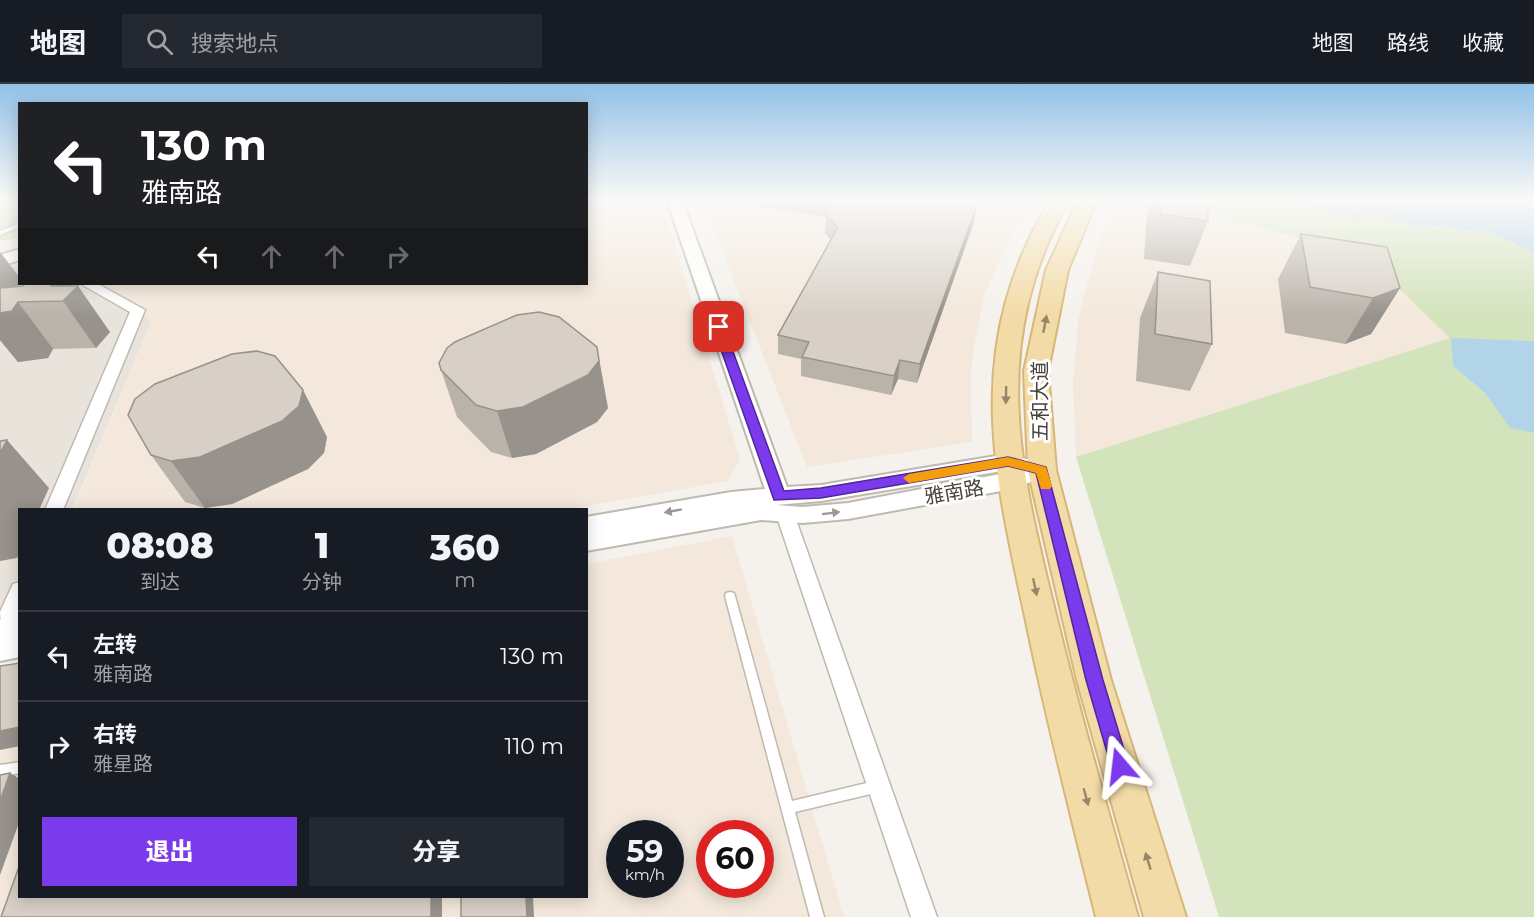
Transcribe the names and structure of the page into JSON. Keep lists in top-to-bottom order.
{
  "streets": {
    "main road": ["五和大道"],
    "street": ["雅南路"]
  },
  "crossings": [
    ["五和大道", "雅南路"]
  ],
  "page": {
    "header": "地图",
    "search": "搜索地点",
    "nav": ["地图", "路线", "收藏"],
    "turn": ["130 m", "雅南路"],
    "eta": [
      "08:08",
      "到达",
      "1",
      "分钟",
      "360",
      "m"
    ],
    "list": [
      {
        "name": "左转",
        "note": "雅南路",
        "value": "130 m"
      },
      {
        "name": "右转",
        "note": "雅星路",
        "value": "110 m"
      }
    ],
    "buttons": ["退出", "分享"],
    "speed": "59 km/h",
    "limit": "60"
  }
}
